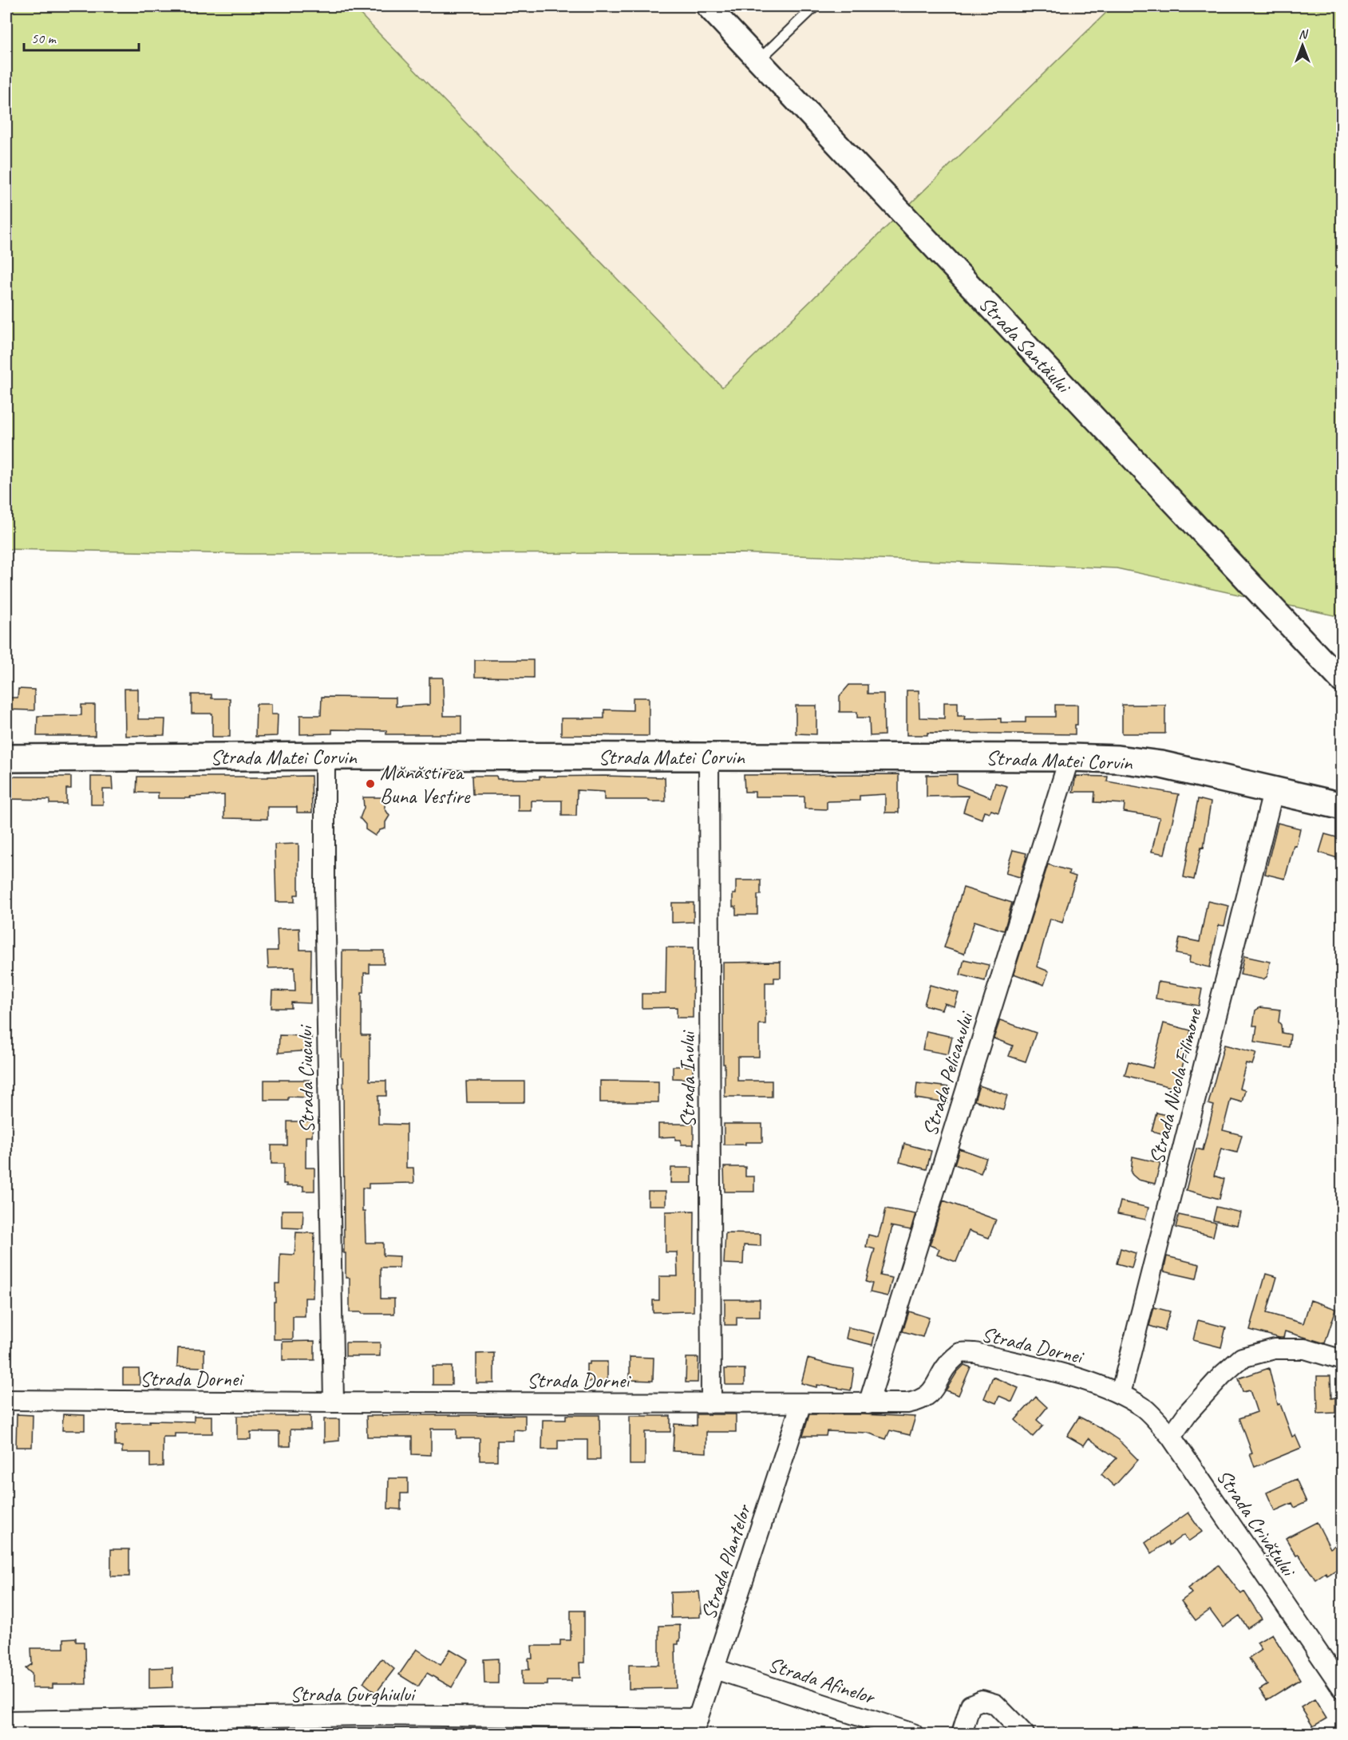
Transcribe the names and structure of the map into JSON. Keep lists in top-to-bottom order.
{
  "streets": {
    "main road": ["Strada Matei Corvin"],
    "street": [
      "Strada Santăului",
      "Strada Pelicanului",
      "Strada Ciucului",
      "Strada Inului",
      "Strada Nicola Filimone",
      "Strada Dornei",
      "Strada Crivățului",
      "Strada Plantelor",
      "Strada Afinelor",
      "Strada Gurghiului"
    ]
  },
  "crossings": [
    ["Strada Matei Corvin", "Strada Pelicanului"],
    ["Strada Matei Corvin", "Strada Ciucului"],
    ["Strada Matei Corvin", "Strada Inului"],
    ["Strada Matei Corvin", "Strada Nicola Filimone"],
    ["Strada Pelicanului", "Strada Dornei"],
    ["Strada Ciucului", "Strada Dornei"],
    ["Strada Inului", "Strada Dornei"],
    ["Strada Nicola Filimone", "Strada Dornei"],
    ["Strada Nicola Filimone", "Strada Crivățului"],
    ["Strada Dornei", "Strada Crivățului"],
    ["Strada Dornei", "Strada Plantelor"],
    ["Strada Plantelor", "Strada Afinelor"],
    ["Strada Plantelor", "Strada Gurghiului"]
  ],
  "places": ["Mănăstirea Buna Vestire"],
  "scale_bar": "50 m",
  "north": "top"
}
